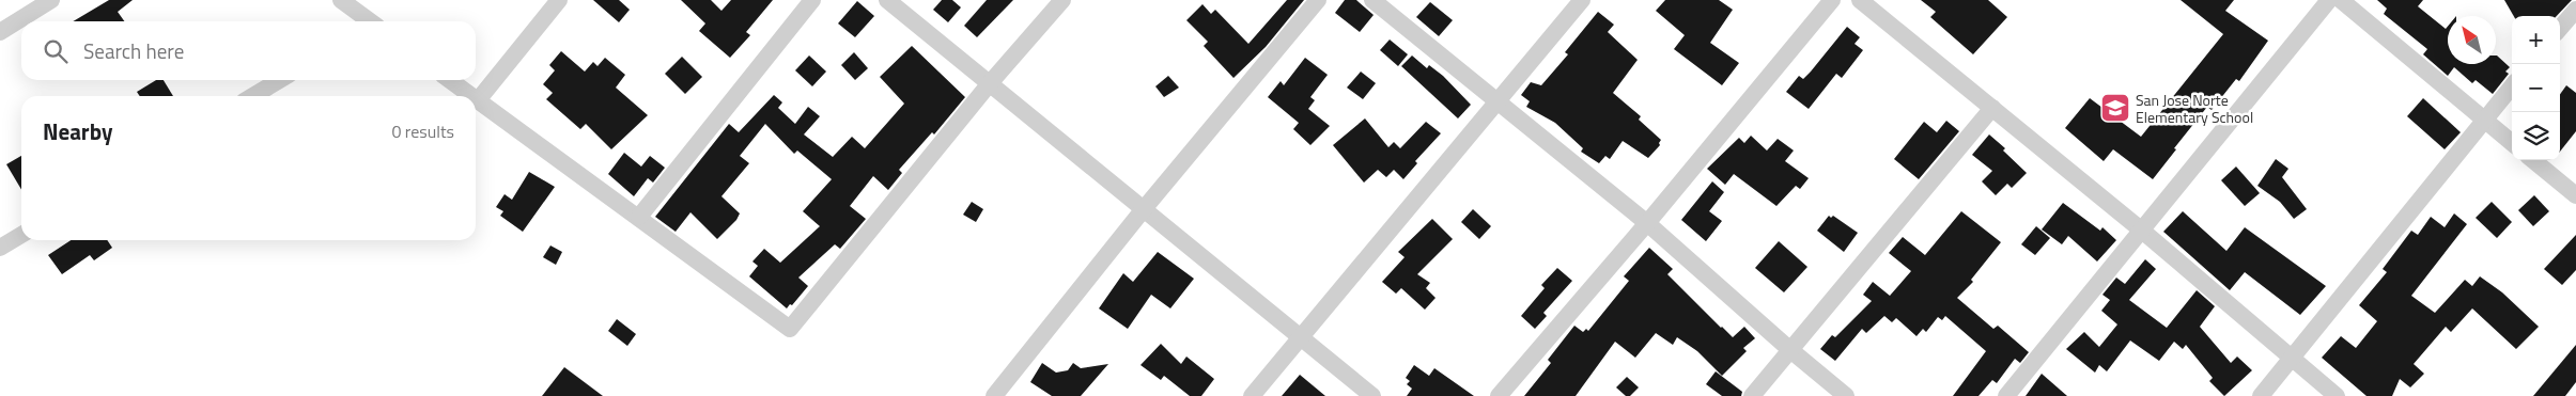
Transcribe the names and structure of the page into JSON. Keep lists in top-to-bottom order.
{
  "places": {
    "school or university": ["San Jose Norte Elementary School"]
  },
  "north": "top left",
  "page": {
    "map_buttons": ["+", "−"],
    "search": "Search here",
    "heading": ["Nearby", "0 results"]
  }
}
